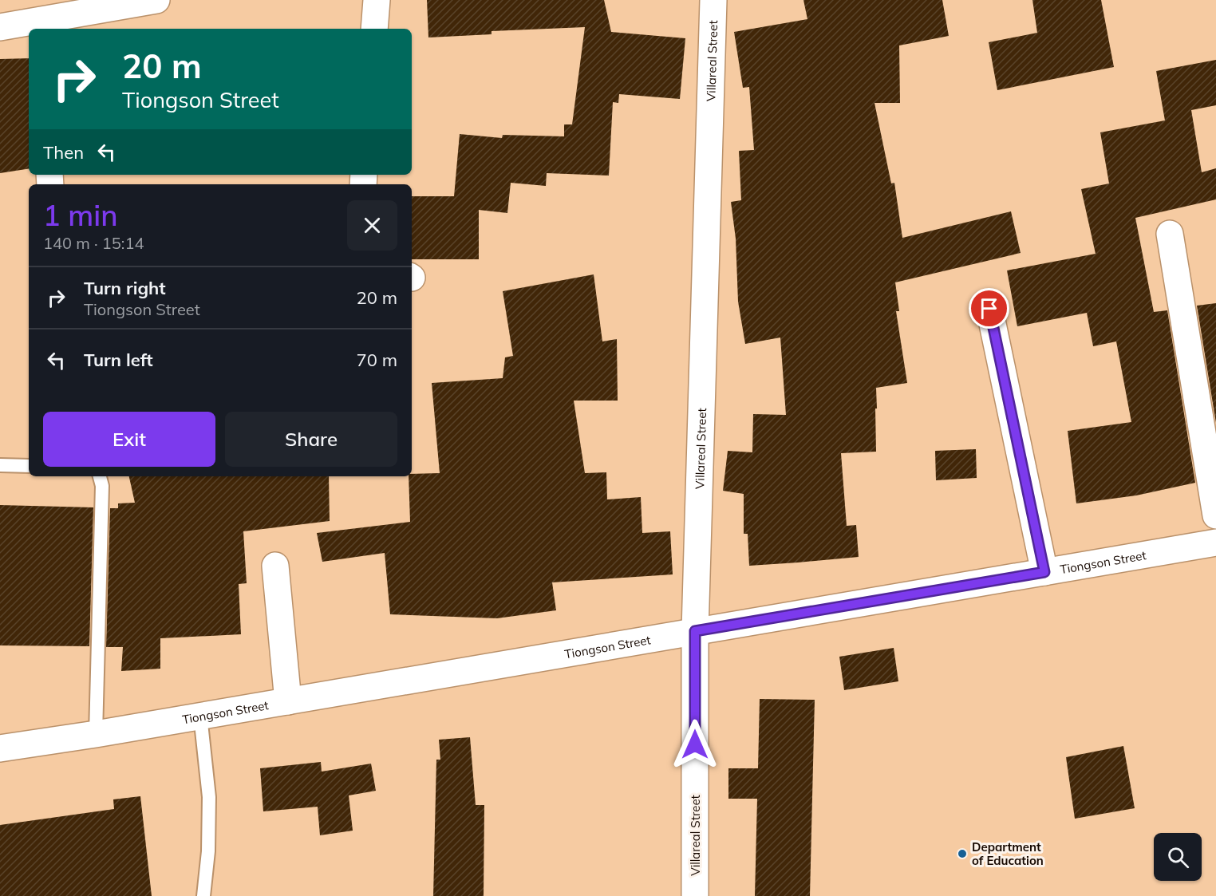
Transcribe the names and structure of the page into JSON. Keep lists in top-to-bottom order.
{
  "streets": {
    "street": ["Villareal Street", "Tiongson Street"]
  },
  "crossings": [
    ["Villareal Street", "Tiongson Street"]
  ],
  "places": ["Department of Education"],
  "page": {
    "turn": ["20 m", "Tiongson Street"],
    "then": "Then",
    "heading": ["1 min", "140 m · 15:14"],
    "list": [
      {
        "name": "Turn right",
        "note": "Tiongson Street",
        "value": "20 m"
      },
      {
        "name": "Turn left",
        "value": "70 m"
      }
    ],
    "buttons": ["Exit", "Share"]
  }
}
